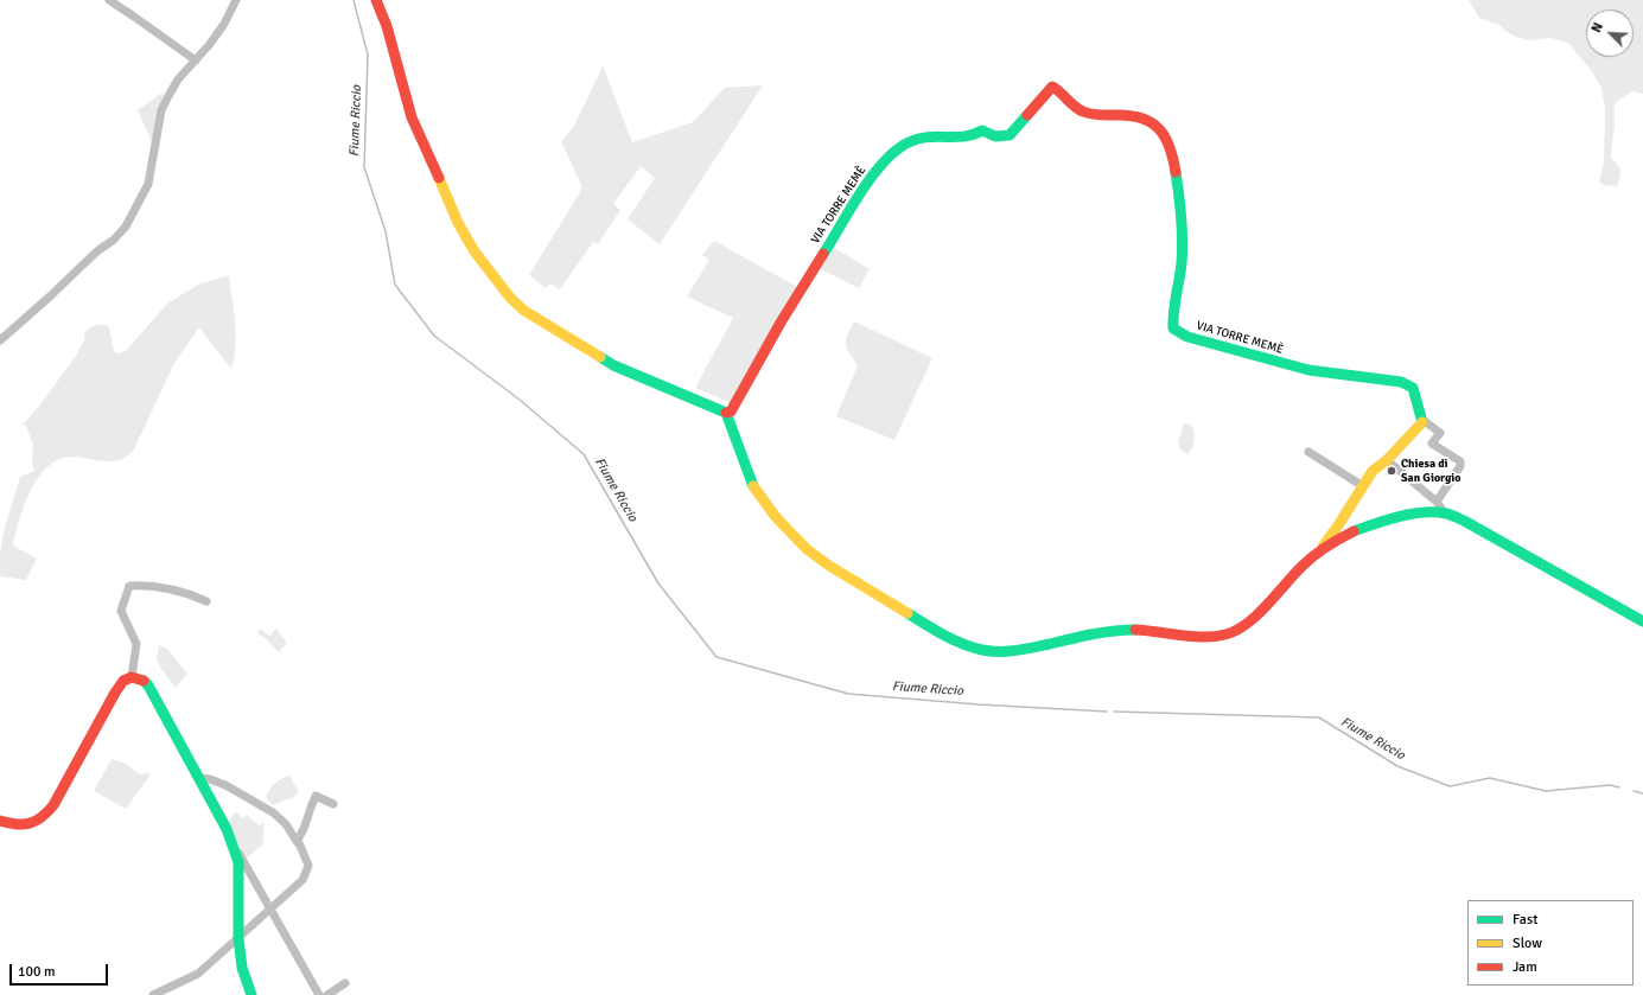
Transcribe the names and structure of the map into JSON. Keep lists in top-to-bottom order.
{
  "streets": {
    "street": ["VIA TORRE MEMÈ"]
  },
  "water": ["Fiume Riccio"],
  "places": ["Chiesa di San Giorgio"],
  "legend": ["Fast", "Slow", "Jam"],
  "scale_bar": "100 m",
  "north": "top left"
}
